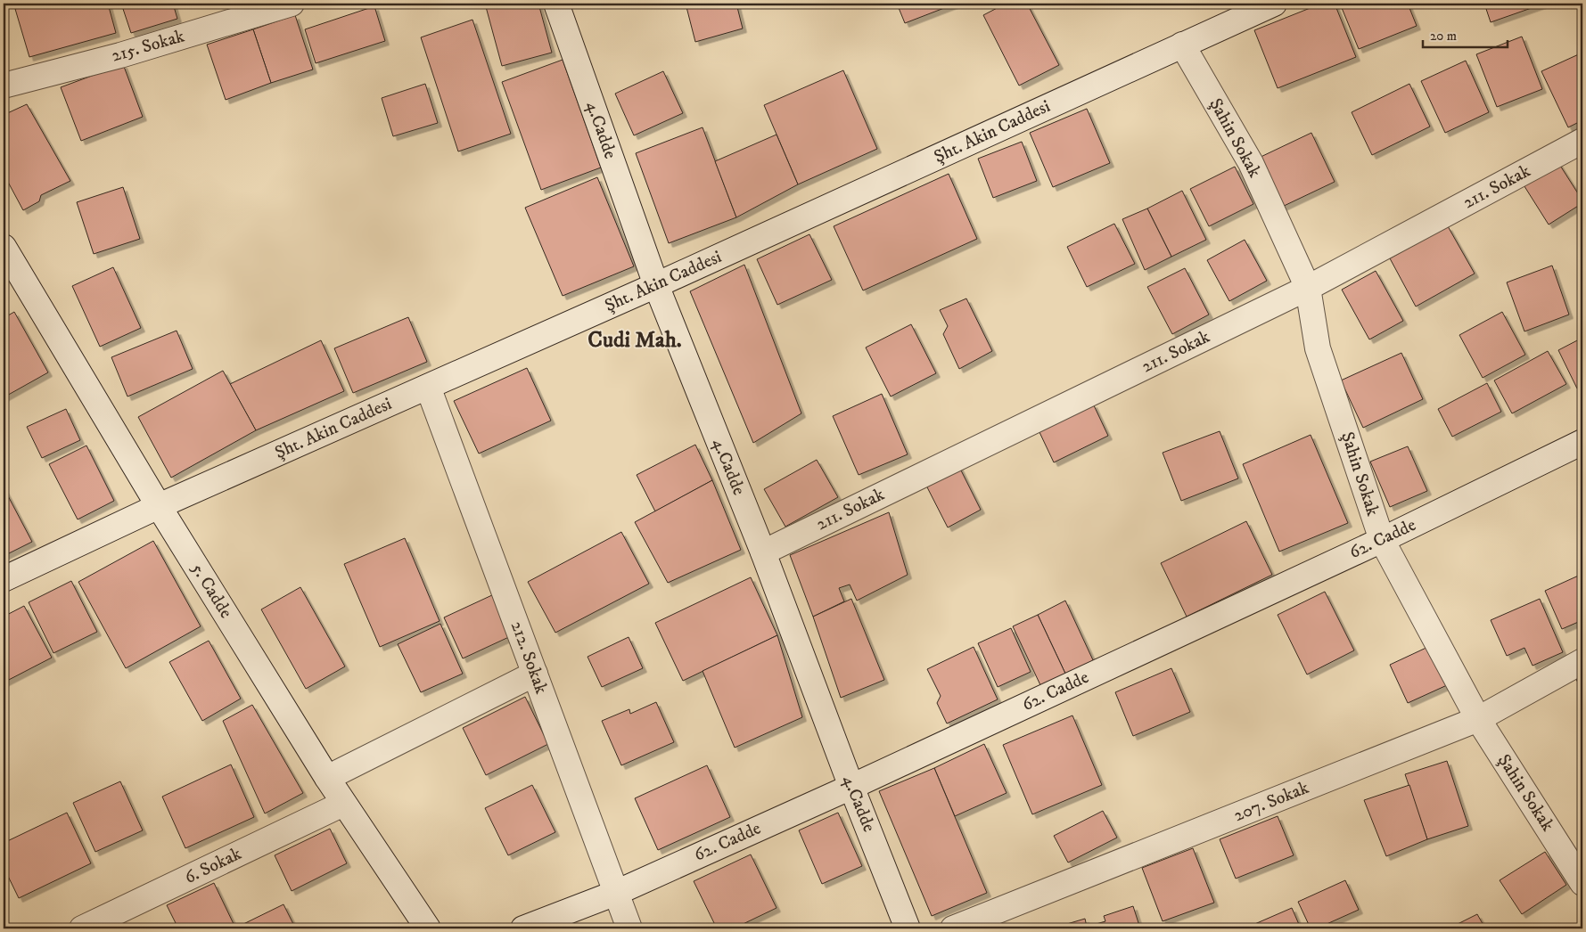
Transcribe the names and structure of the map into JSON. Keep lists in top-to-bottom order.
{
  "streets": {
    "street": [
      "215. Sokak",
      "4.Cadde",
      "Şht. Akin Caddesi",
      "Şahin Sokak",
      "211. Sokak",
      "62. Cadde",
      "5. Cadde",
      "212. Sokak",
      "207. Sokak",
      "6. Sokak"
    ]
  },
  "crossings": [
    ["4.Cadde", "Şht. Akin Caddesi"],
    ["4.Cadde", "211. Sokak"],
    ["4.Cadde", "62. Cadde"],
    ["Şht. Akin Caddesi", "Şahin Sokak"],
    ["Şht. Akin Caddesi", "5. Cadde"],
    ["Şht. Akin Caddesi", "212. Sokak"],
    ["Şahin Sokak", "211. Sokak"],
    ["Şahin Sokak", "62. Cadde"],
    ["Şahin Sokak", "207. Sokak"],
    ["62. Cadde", "212. Sokak"],
    ["5. Cadde", "6. Sokak"]
  ],
  "districts": ["Cudi Mah."],
  "scale_bar": "20 m"
}
